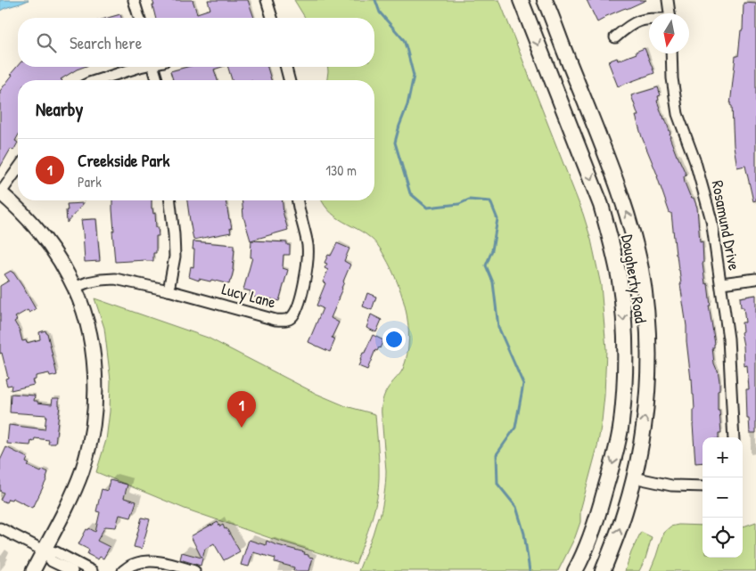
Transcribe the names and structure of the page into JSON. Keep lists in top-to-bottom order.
{
  "streets": {
    "main road": ["Dougherty Road"],
    "street": ["Rosamund Drive", "Lucy Lane"]
  },
  "north": "bottom",
  "page": {
    "search": "Search here",
    "heading": "Nearby",
    "list": [
      {
        "mark": "1",
        "name": "Creekside Park",
        "note": "Park",
        "value": "130 m"
      }
    ],
    "pins": "1",
    "map_buttons": ["+", "−"]
  }
}
